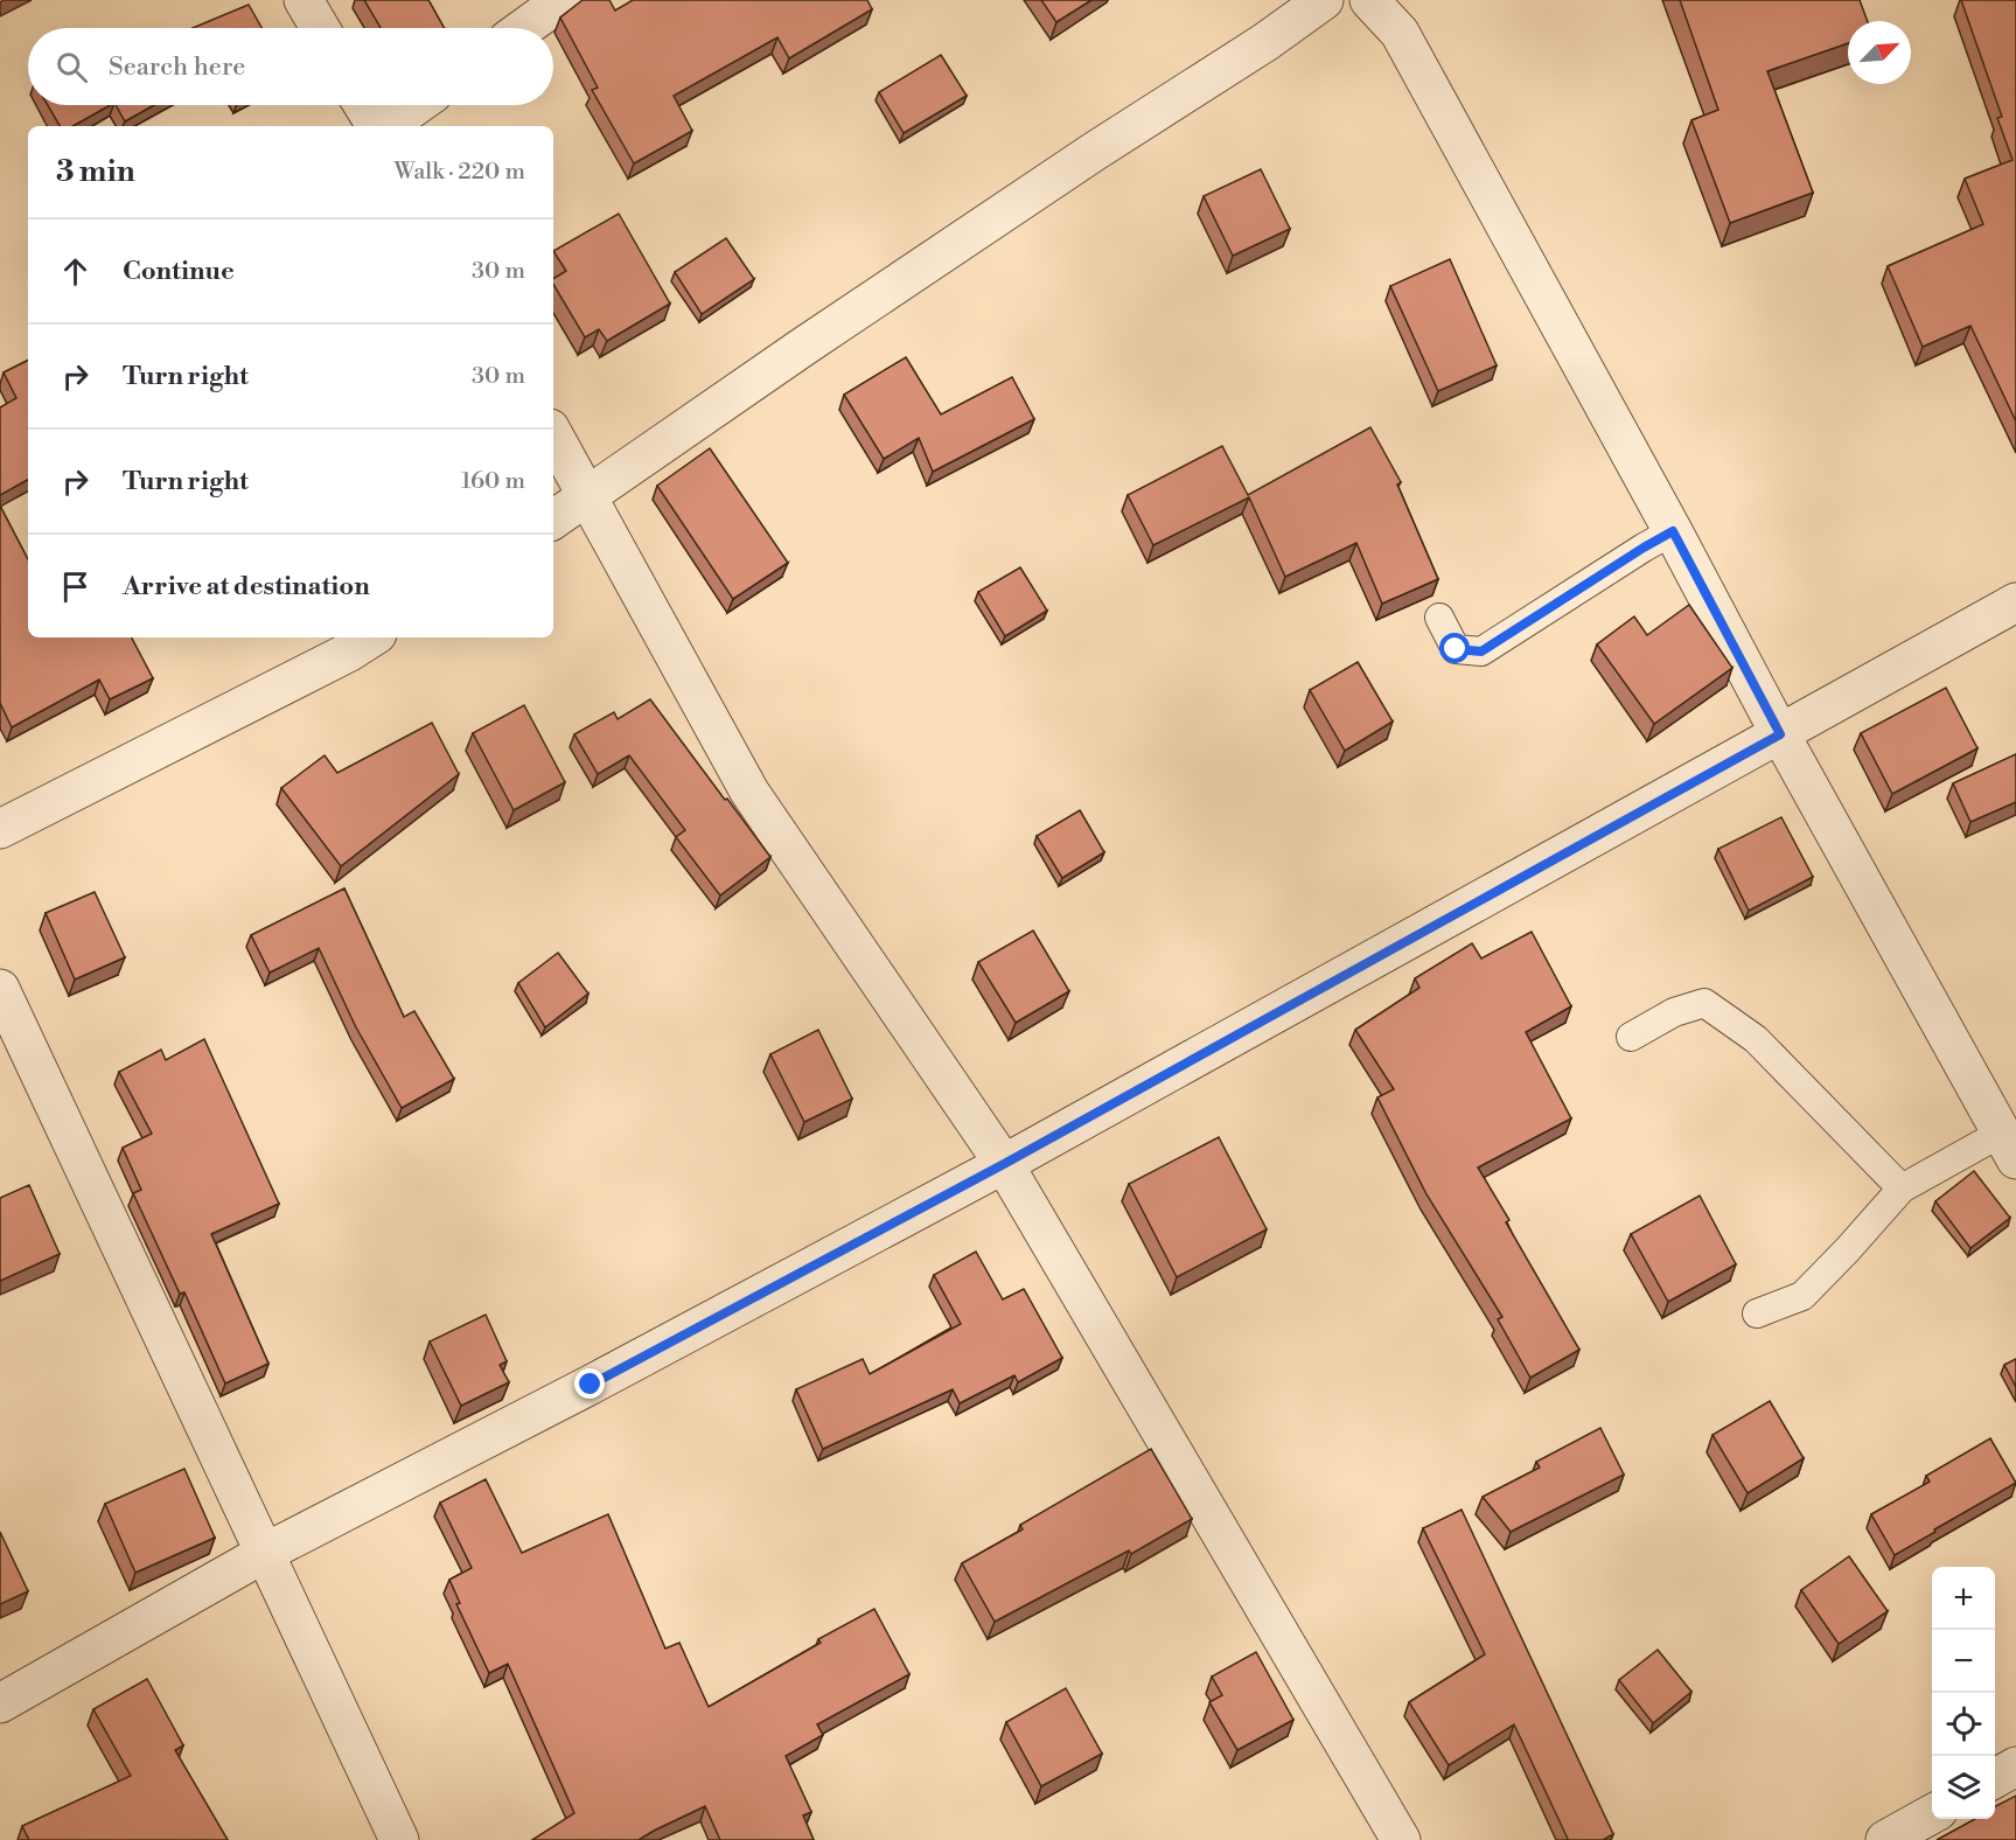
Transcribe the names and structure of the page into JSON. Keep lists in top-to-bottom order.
{
  "north": "top right",
  "page": {
    "search": "Search here",
    "heading": ["3 min", "Walk · 220 m"],
    "list": [
      ["Continue", "30 m"],
      ["Turn right", "30 m"],
      ["Turn right", "160 m"],
      "Arrive at destination"
    ],
    "map_buttons": ["+", "−"]
  }
}
